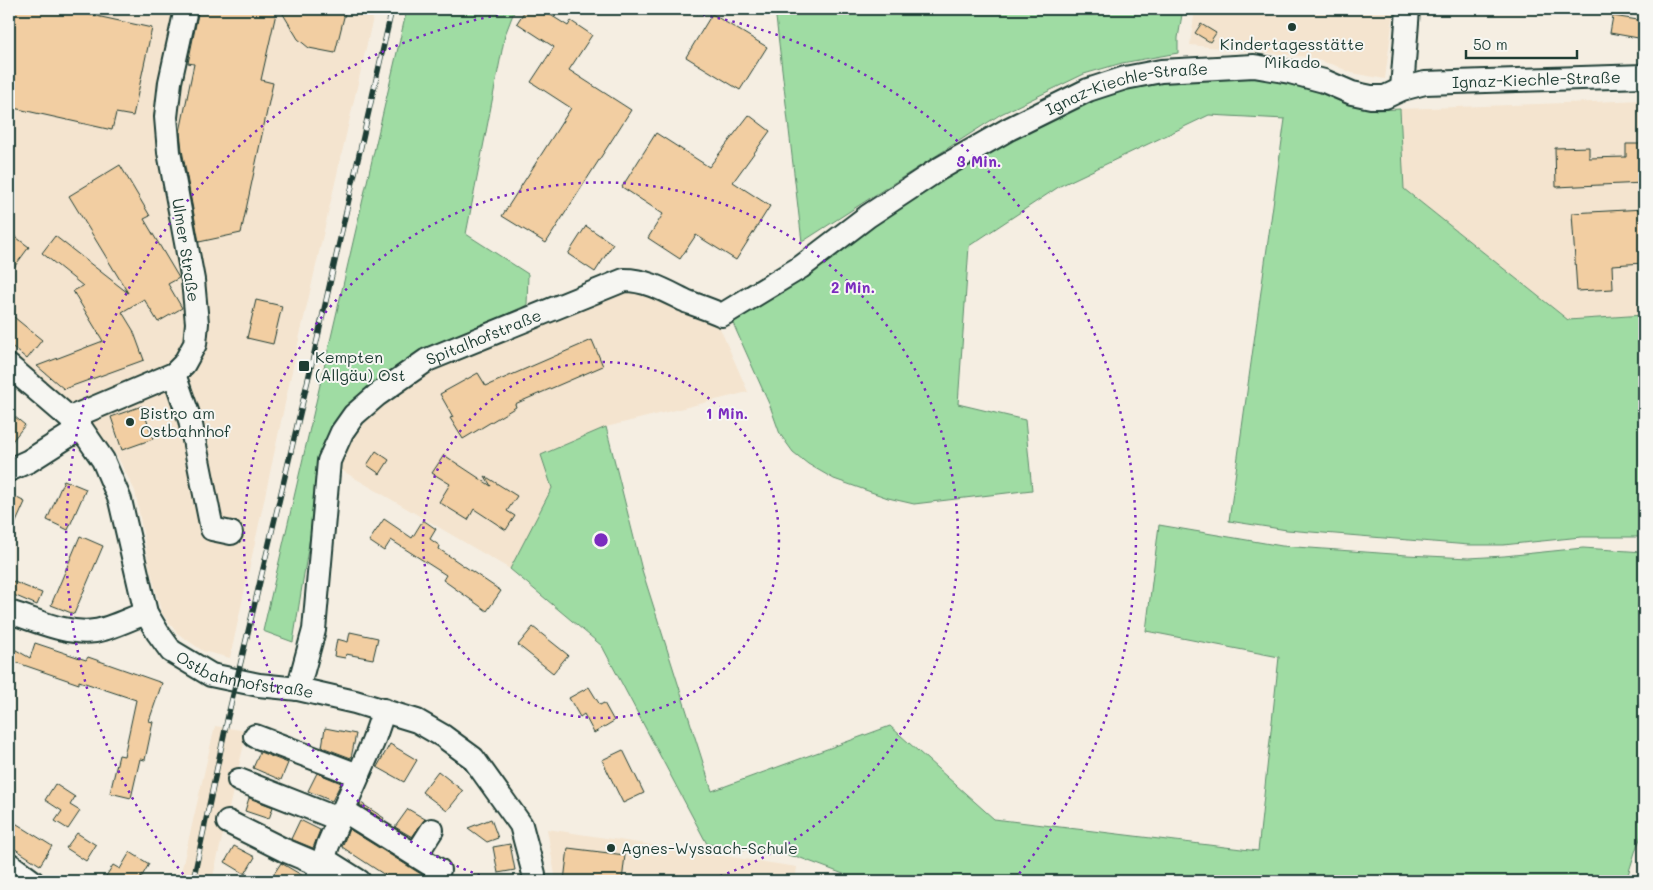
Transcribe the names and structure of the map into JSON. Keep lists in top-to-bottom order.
{
  "streets": {
    "street": [
      "Ignaz-Kiechle-Straße",
      "Ulmer Straße",
      "Spitalhofstraße",
      "Ostbahnhofstraße"
    ]
  },
  "crossings": [
    ["Ignaz-Kiechle-Straße", "Spitalhofstraße"],
    ["Ulmer Straße", "Ostbahnhofstraße"],
    ["Spitalhofstraße", "Ostbahnhofstraße"]
  ],
  "places": {
    "other": ["Kindertagesstätte Mikado", "Bistro am Ostbahnhof", "Agnes-Wyssach-Schule"],
    "transit": ["Kempten (Allgäu) Ost"]
  },
  "scale_bar": "50 m",
  "rings": ["3 Min.", "2 Min.", "1 Min."]
}
